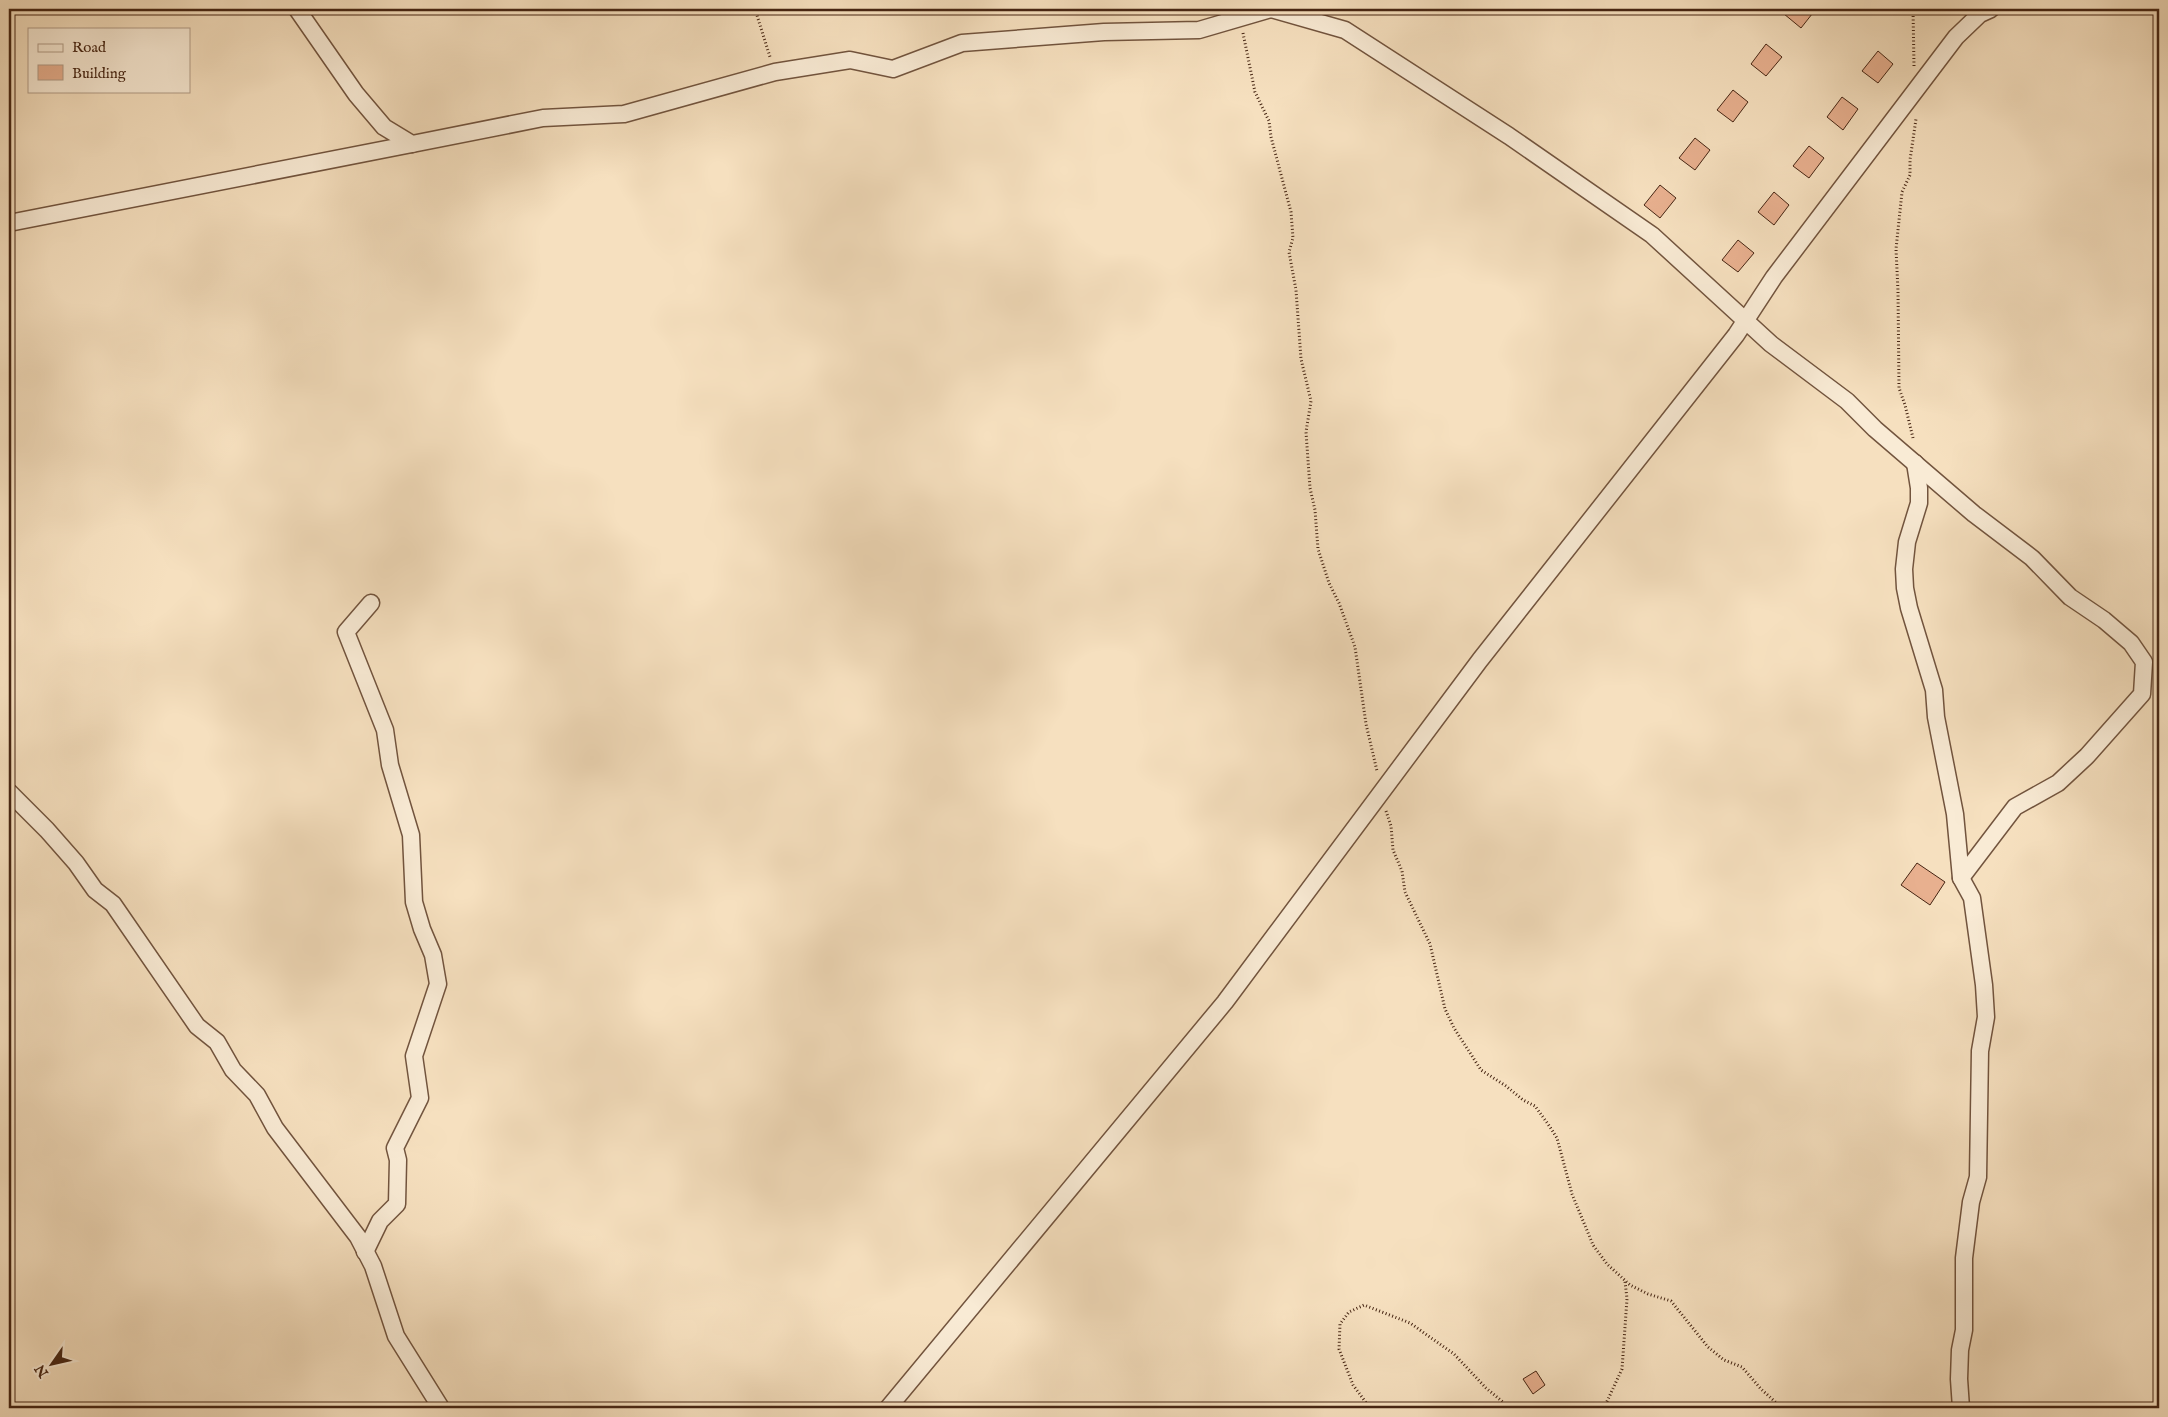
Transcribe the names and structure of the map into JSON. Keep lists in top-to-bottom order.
{
  "legend": ["Road", "Building"],
  "north": "bottom left"
}
